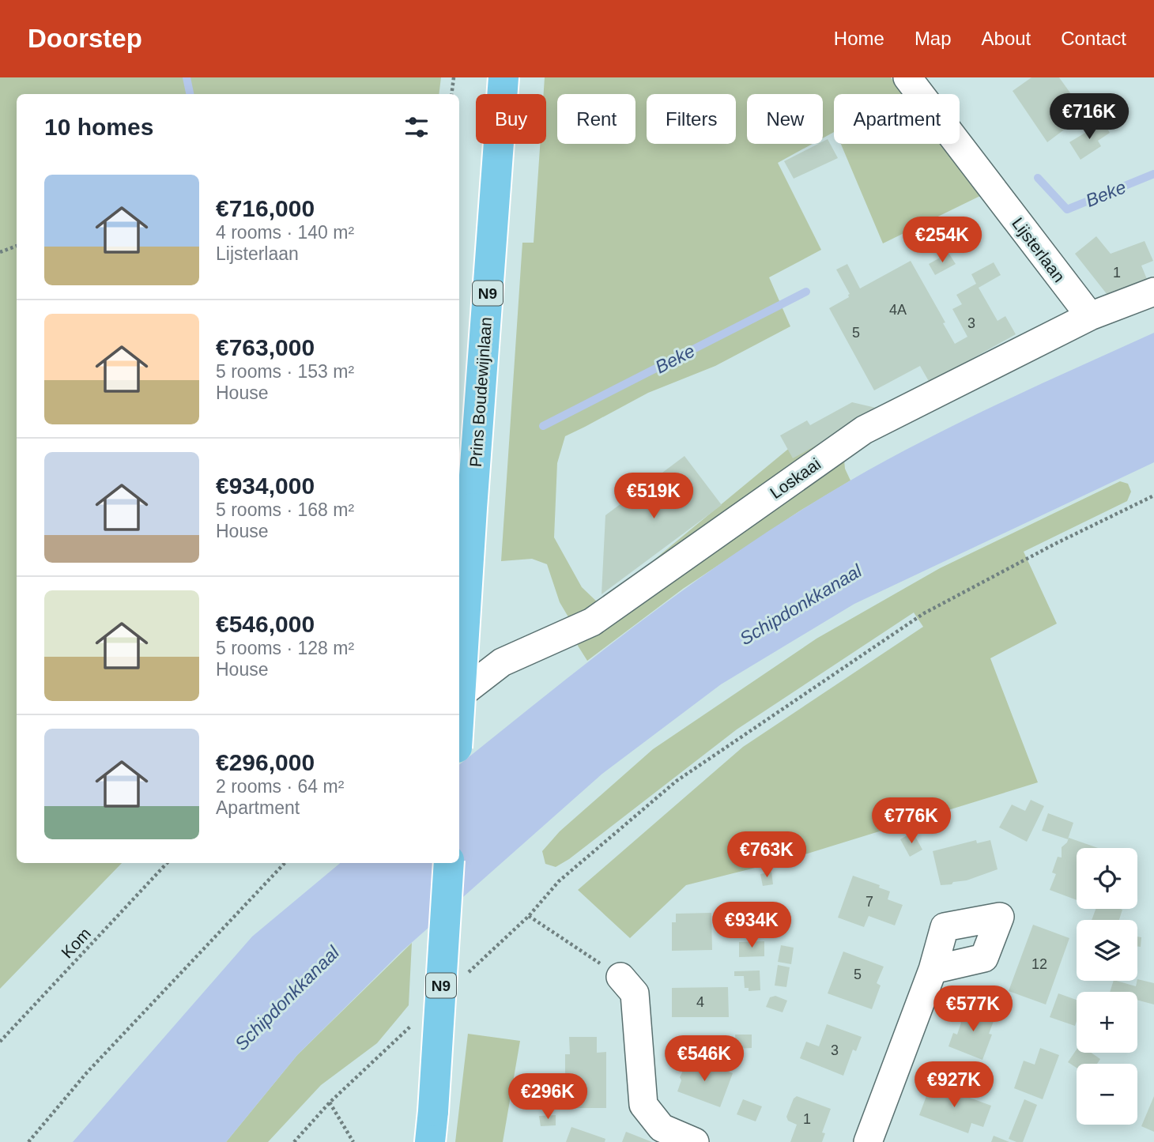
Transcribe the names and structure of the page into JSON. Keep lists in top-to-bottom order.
{
  "streets": {
    "main road": ["N9", "Prins Boudewijnlaan"],
    "street": ["Lijsterlaan", "Loskaai"],
    "path": ["Kom"]
  },
  "crossings": [
    ["Lijsterlaan", "Loskaai"]
  ],
  "water": ["Beke", "Schipdonkkanaal"],
  "house_numbers": [
    "1",
    "4A",
    "3",
    "5",
    "7",
    "12",
    "5",
    "4",
    "3",
    "1"
  ],
  "page": {
    "header": "Doorstep",
    "nav": [
      "Home",
      "Map",
      "About",
      "Contact"
    ],
    "price": [
      "€716K",
      "€254K",
      "€519K",
      "€776K",
      "€763K",
      "€934K",
      "€577K",
      "€546K",
      "€927K",
      "€296K"
    ],
    "chip": [
      "Buy",
      "Rent",
      "Filters",
      "New",
      "Apartment"
    ],
    "heading": "10 homes",
    "list": [
      {
        "name": "€716,000",
        "note": "4 rooms · 140 m² · Lijsterlaan"
      },
      {
        "name": "€763,000",
        "note": "5 rooms · 153 m² · House"
      },
      {
        "name": "€934,000",
        "note": "5 rooms · 168 m² · House"
      },
      {
        "name": "€546,000",
        "note": "5 rooms · 128 m² · House"
      },
      {
        "name": "€296,000",
        "note": "2 rooms · 64 m² · Apartment"
      }
    ],
    "map_buttons": ["+", "−"]
  }
}
